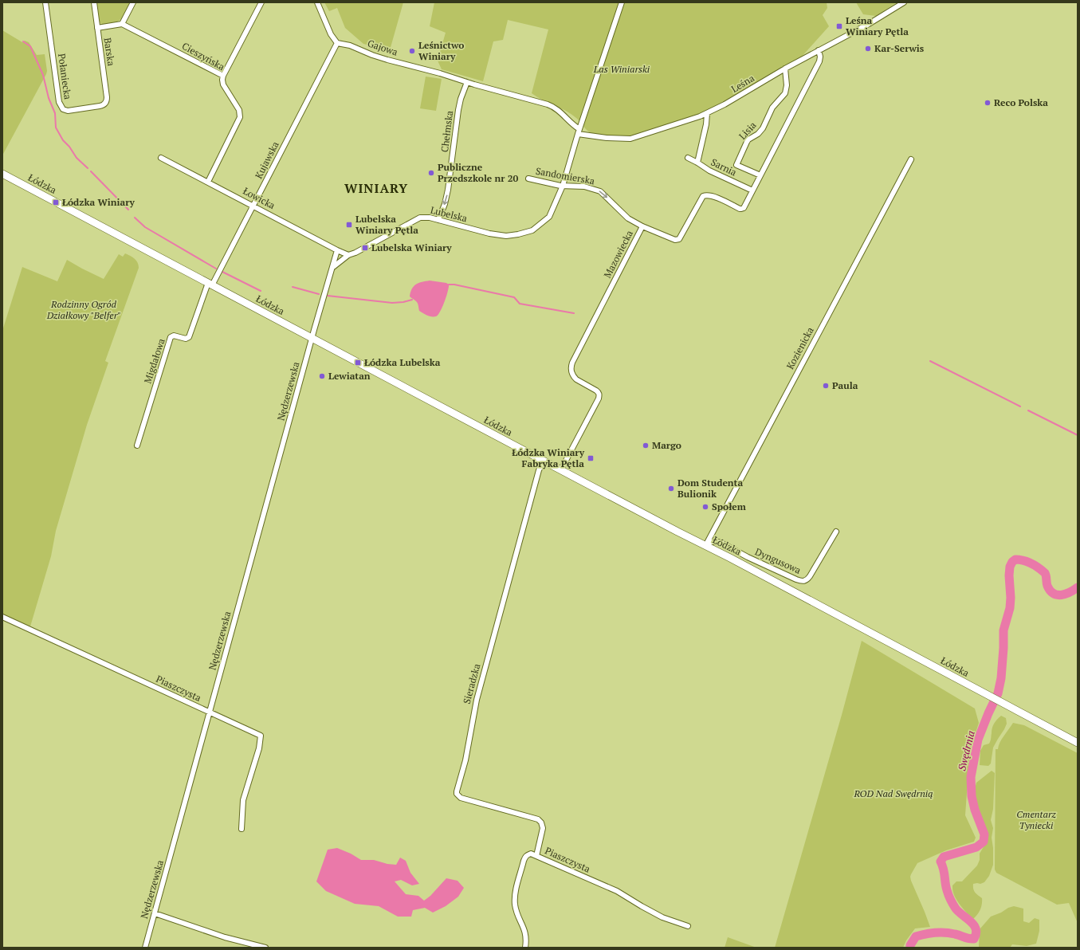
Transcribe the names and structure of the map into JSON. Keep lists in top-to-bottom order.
{
  "streets": {
    "main road": ["Łódzka"],
    "street": [
      "Gajowa",
      "Barska",
      "Cieszyńska",
      "Połaniecka",
      "Leśna",
      "Lisia",
      "Chełmska",
      "Kujawska",
      "Sarnia",
      "Sandomierska",
      "Łowicka",
      "Lubelska",
      "Mazowiecka",
      "Kozienicka",
      "Migdałowa",
      "Nędzerzewska",
      "Dyngusowa",
      "Sieradzka",
      "Piaszczysta"
    ]
  },
  "crossings": [
    ["Gajowa", "Chełmska"],
    ["Gajowa", "Kujawska"],
    ["Barska", "Połaniecka"],
    ["Cieszyńska", "Łowicka"],
    ["Leśna", "Lisia"],
    ["Leśna", "Lubelska"],
    ["Leśna", "Mazowiecka"],
    ["Lisia", "Mazowiecka"],
    ["Chełmska", "Lubelska"],
    ["Kujawska", "Łódzka"],
    ["Kujawska", "Łowicka"],
    ["Kujawska", "Migdałowa"],
    ["Sarnia", "Mazowiecka"],
    ["Sandomierska", "Lubelska"],
    ["Sandomierska", "Mazowiecka"],
    ["Łódzka", "Mazowiecka"],
    ["Łódzka", "Kozienicka"],
    ["Łódzka", "Migdałowa"],
    ["Łódzka", "Nędzerzewska"],
    ["Łódzka", "Dyngusowa"],
    ["Łódzka", "Sieradzka"],
    ["Łowicka", "Lubelska"],
    ["Kozienicka", "Dyngusowa"],
    ["Nędzerzewska", "Piaszczysta"],
    ["Sieradzka", "Piaszczysta"]
  ],
  "one_way": ["Chełmska", "Sandomierska"],
  "districts": ["WINIARY"],
  "water": ["Swędrnia"],
  "parks": [
    "Las Winiarski",
    "Rodzinny Ogród Działkowy \"Belfer\"",
    "ROD Nad Swędrnią",
    "Cmentarz Tyniecki"
  ],
  "places": {
    "transit": [
      "Leśna Winiary Pętla",
      "Łódzka Winiary",
      "Lubelska Winiary Pętla",
      "Lubelska Winiary",
      "Łódzka Lubelska",
      "Łódzka Winiary Fabryka Pętla"
    ],
    "other": [
      "Kar-Serwis",
      "Leśnictwo Winiary",
      "Reco Polska",
      "Publiczne Przedszkole nr 20",
      "Lewiatan",
      "Paula",
      "Margo",
      "Dom Studenta Bulionik",
      "Społem"
    ]
  }
}
